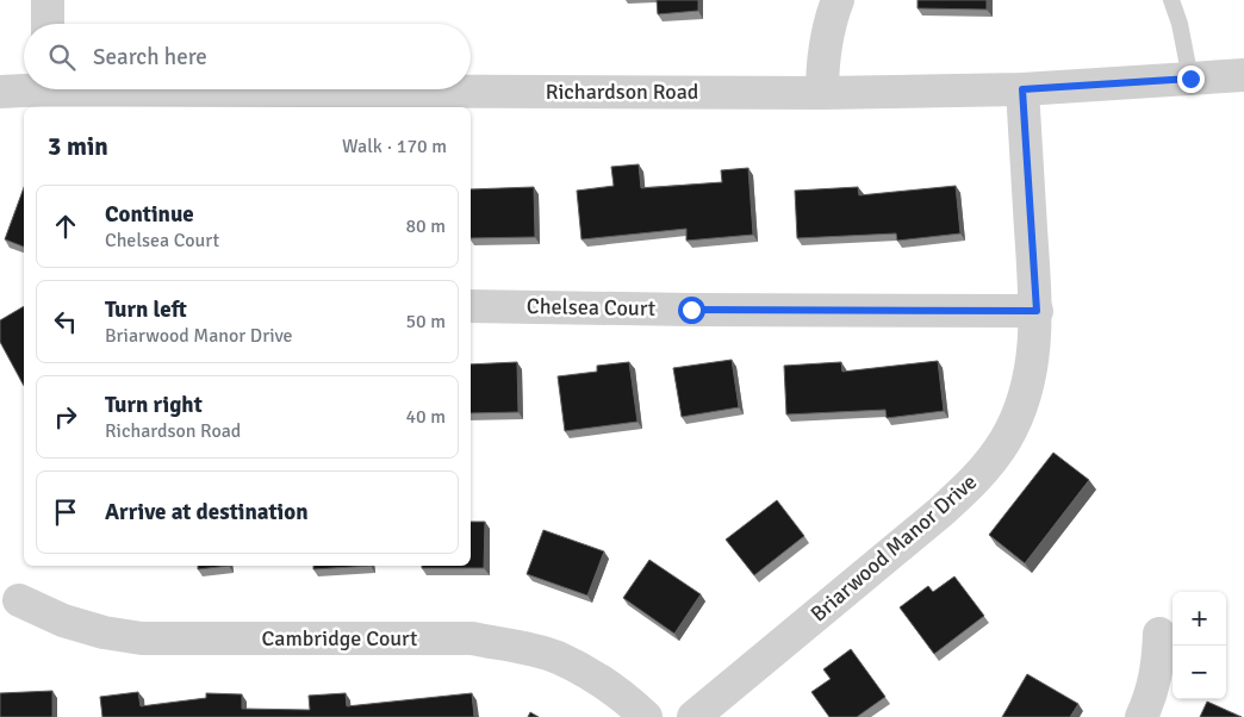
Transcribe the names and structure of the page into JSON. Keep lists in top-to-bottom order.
{
  "streets": {
    "street": [
      "Richardson Road",
      "Chelsea Court",
      "Briarwood Manor Drive",
      "Cambridge Court"
    ]
  },
  "crossings": [
    ["Richardson Road", "Briarwood Manor Drive"],
    ["Chelsea Court", "Briarwood Manor Drive"]
  ],
  "page": {
    "search": "Search here",
    "heading": ["3 min", "Walk · 170 m"],
    "list": [
      ["Continue", "Chelsea Court", "80 m"],
      ["Turn left", "Briarwood Manor Drive", "50 m"],
      ["Turn right", "Richardson Road", "40 m"],
      "Arrive at destination"
    ],
    "map_buttons": ["+", "−"]
  }
}
